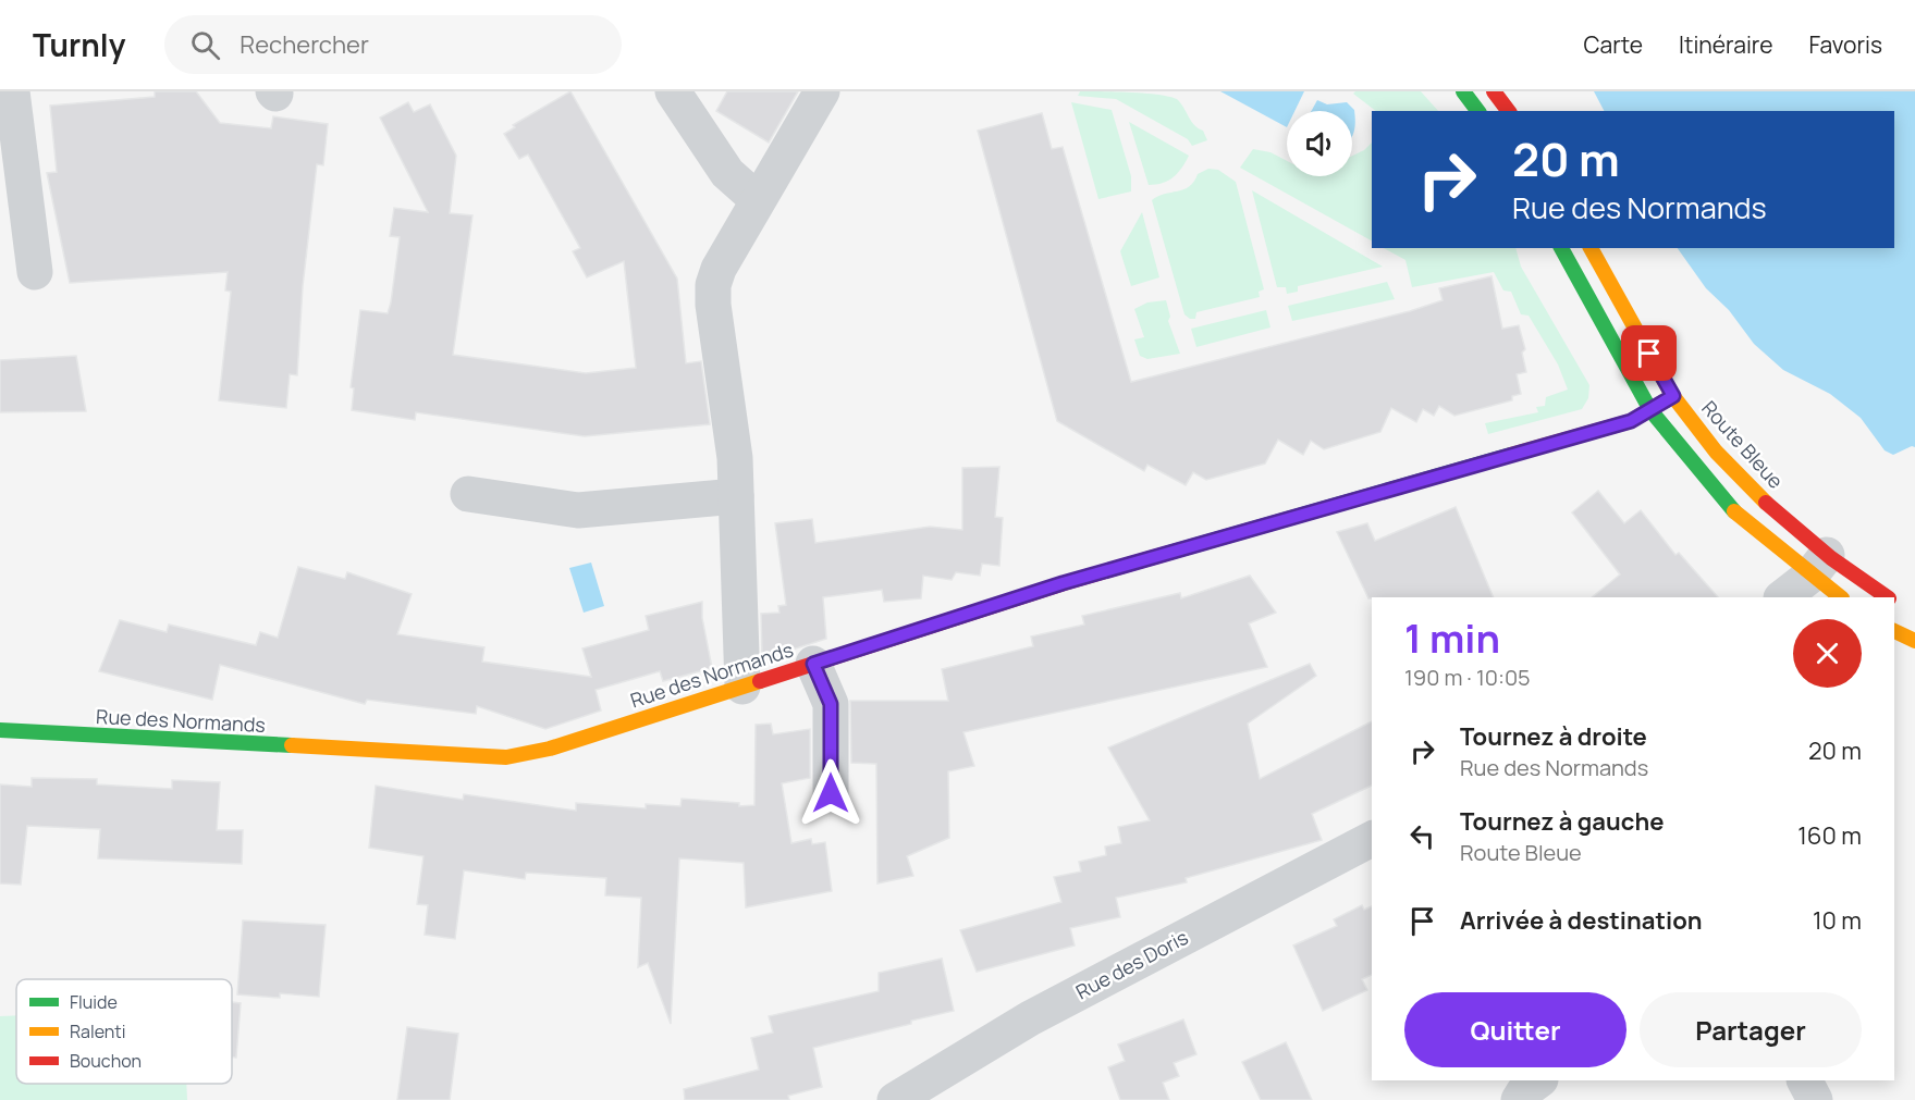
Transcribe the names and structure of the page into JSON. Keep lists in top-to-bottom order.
{
  "streets": {
    "street": ["Route Bleue", "Rue des Normands", "Rue des Doris"]
  },
  "crossings": [
    ["Route Bleue", "Rue des Normands"]
  ],
  "legend": ["Fluide", "Ralenti", "Bouchon"],
  "page": {
    "header": "Turnly",
    "search": "Rechercher",
    "nav": ["Carte", "Itinéraire", "Favoris"],
    "turn": ["20 m", "Rue des Normands"],
    "heading": ["1 min", "190 m · 10:05"],
    "list": [
      {
        "name": "Tournez à droite",
        "note": "Rue des Normands",
        "value": "20 m"
      },
      {
        "name": "Tournez à gauche",
        "note": "Route Bleue",
        "value": "160 m"
      },
      {
        "name": "Arrivée à destination",
        "value": "10 m"
      }
    ],
    "buttons": ["Quitter", "Partager"]
  }
}
